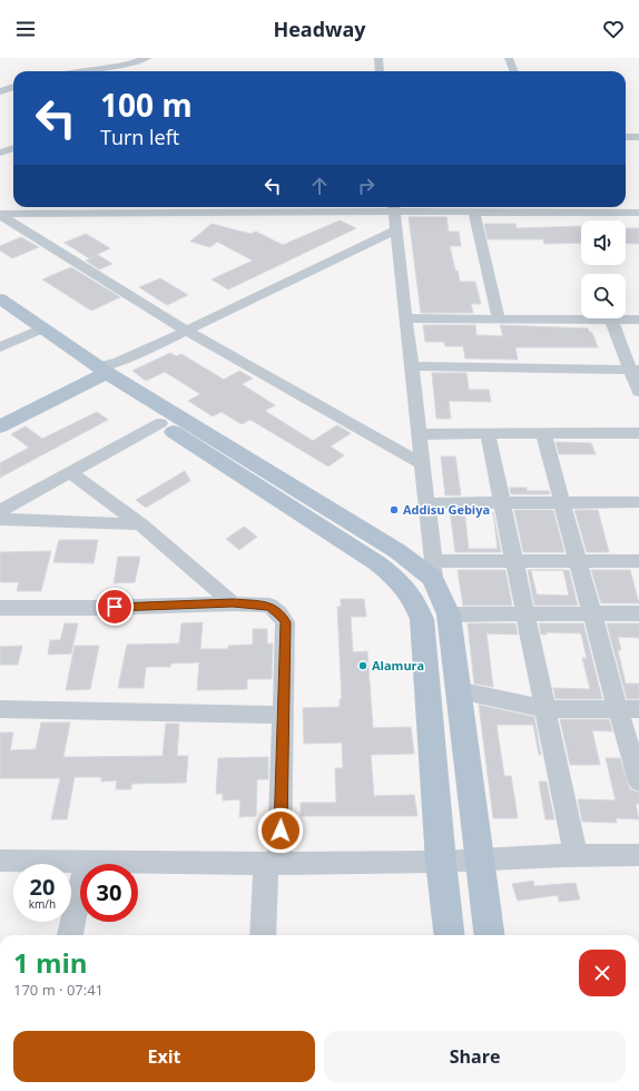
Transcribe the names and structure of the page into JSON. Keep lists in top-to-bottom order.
{
  "places": ["Addisu Gebiya", "Alamura"],
  "page": {
    "header": "Headway",
    "turn": ["100 m", "Turn left"],
    "speed": "20 km/h",
    "limit": "30",
    "heading": ["1 min", "170 m · 07:41"],
    "buttons": ["Exit", "Share"]
  }
}
